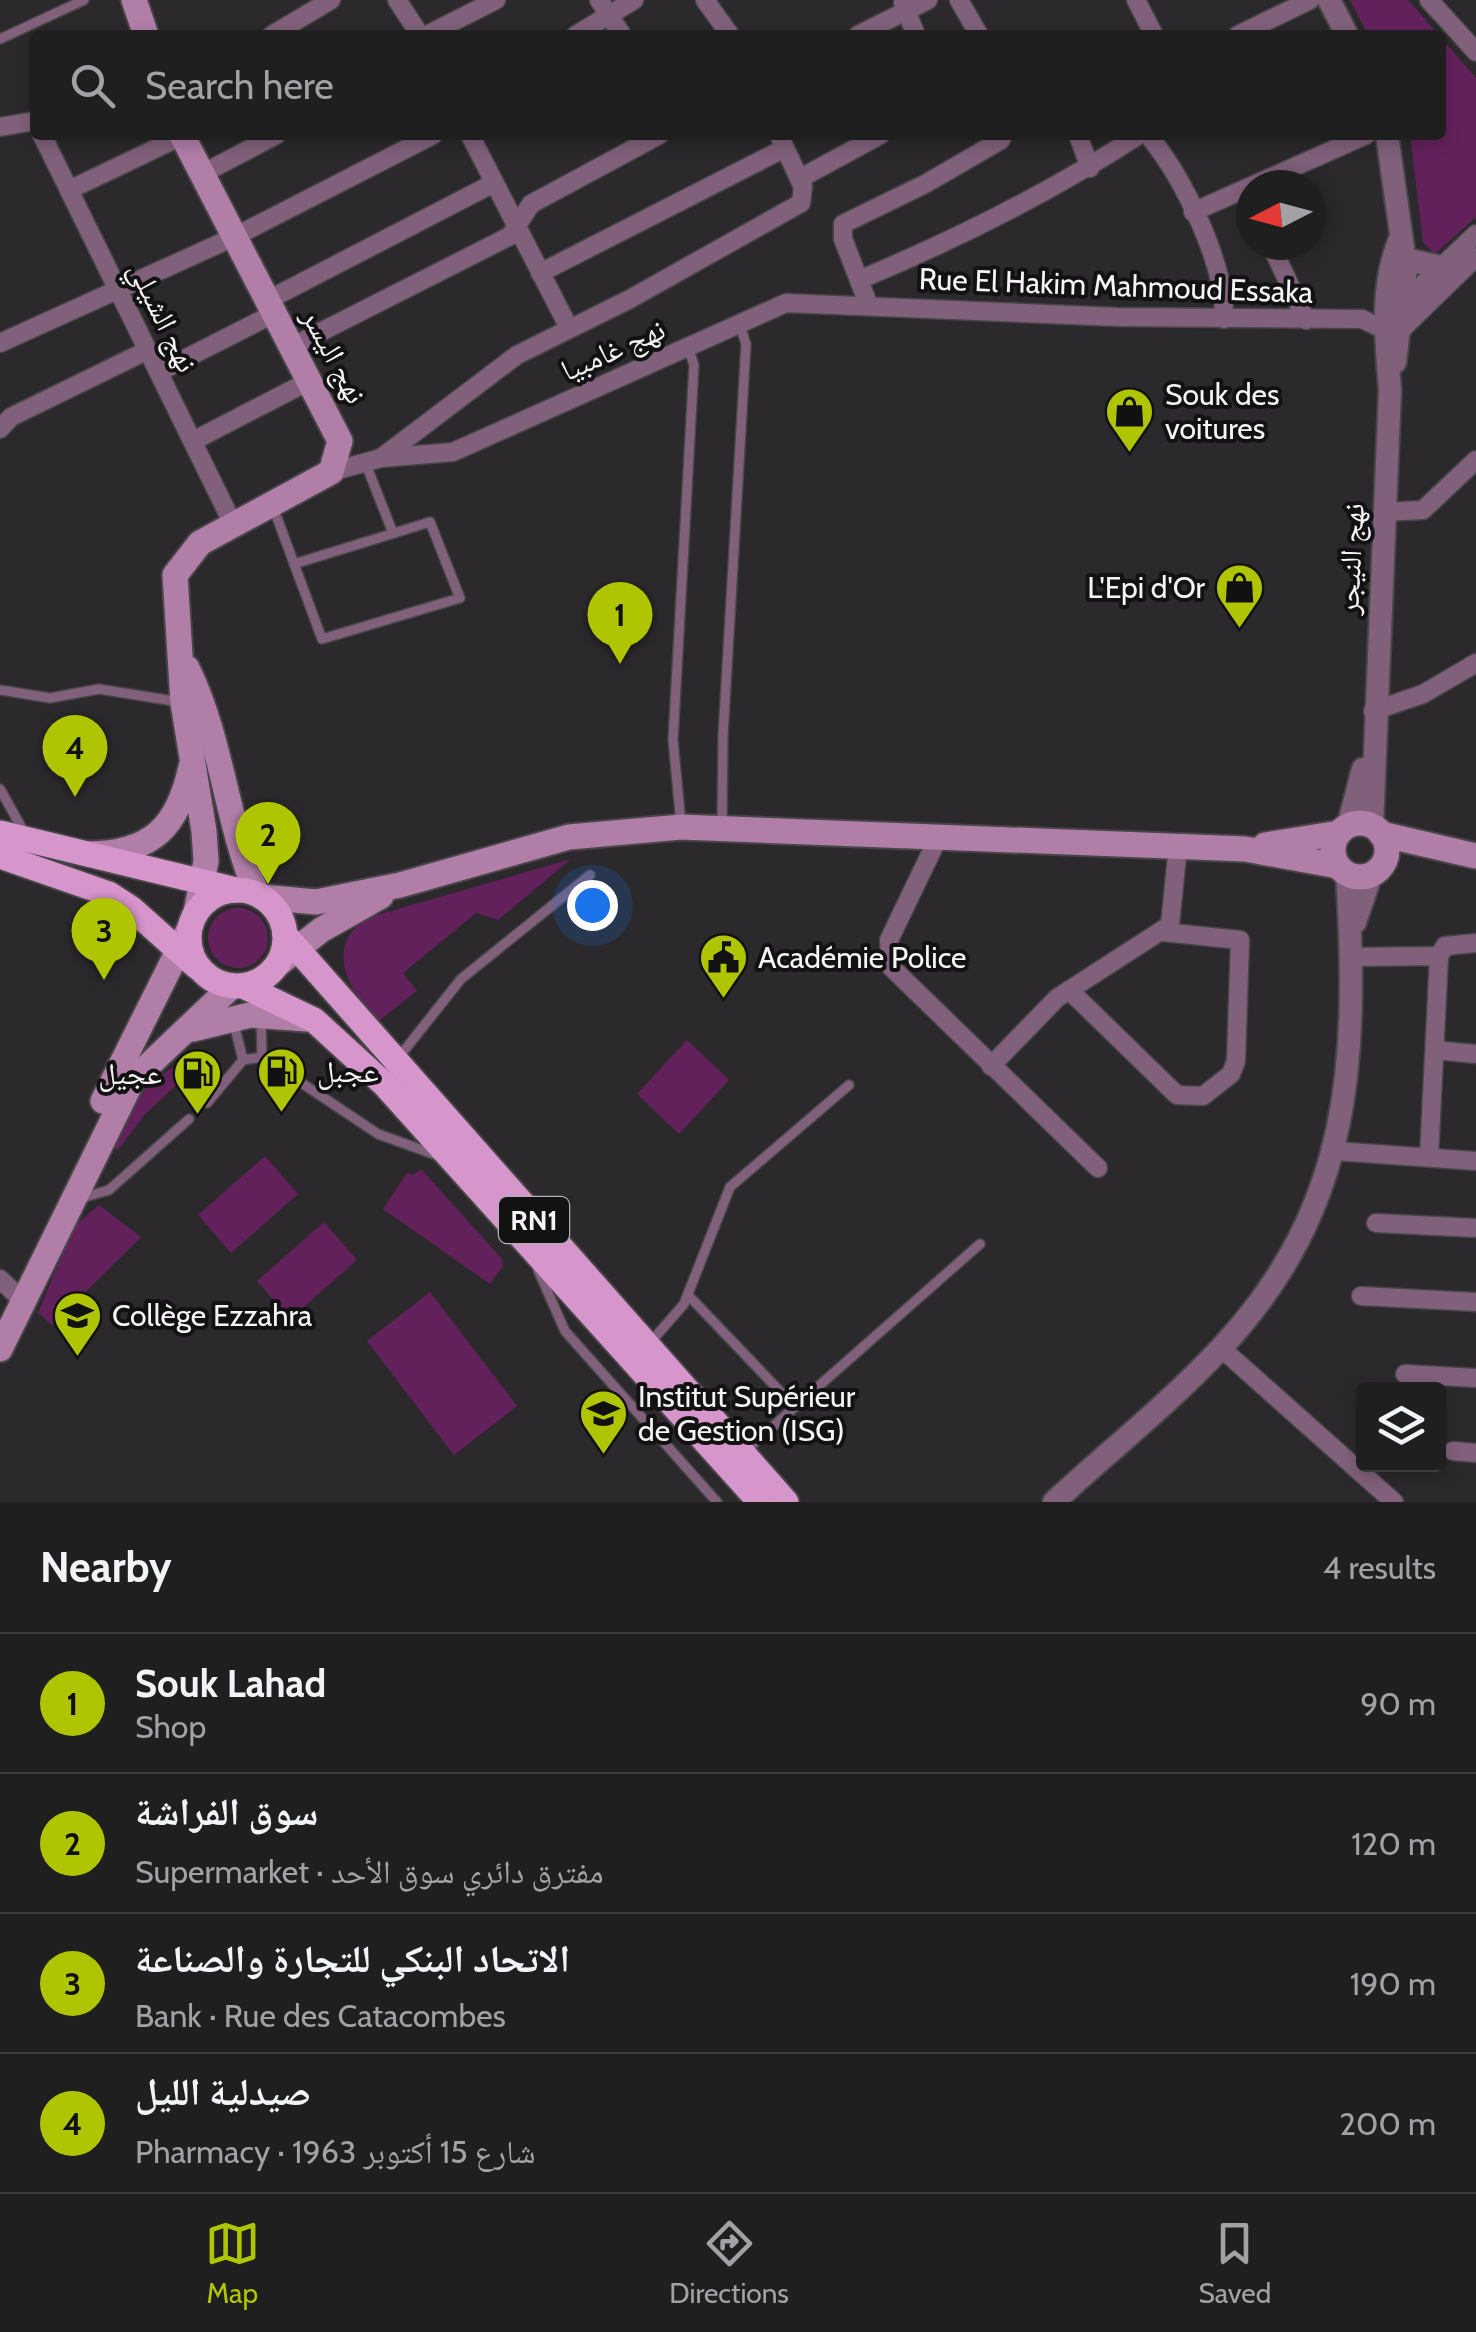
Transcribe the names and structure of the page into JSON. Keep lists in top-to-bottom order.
{
  "streets": {
    "main road": ["نهج اليسر", "RN1"],
    "street": [
      "Rue El Hakim Mahmoud Essaka",
      "نهج الشيلي",
      "نهج غامبيا",
      "نهج النيجر"
    ]
  },
  "crossings": [
    ["Rue El Hakim Mahmoud Essaka", "نهج غامبيا"],
    ["Rue El Hakim Mahmoud Essaka", "نهج النيجر"]
  ],
  "places": {
    "shop": ["Souk des voitures", "L'Epi d'Or"],
    "public building": ["Académie Police"],
    "fuel station": ["عجبل", "عجيل"],
    "school or university": ["Collège Ezzahra", "Institut Supérieur de Gestion (ISG)"]
  },
  "north": "left",
  "page": {
    "search": "Search here",
    "pins": [
      "1",
      "4",
      "2",
      "3"
    ],
    "heading": ["Nearby", "4 results"],
    "list": [
      {
        "mark": "1",
        "name": "Souk Lahad",
        "note": "Shop",
        "value": "90 m"
      },
      {
        "mark": "2",
        "name": "سوق الفراشة",
        "note": "Supermarket · مفترق دائري سوق الأحد",
        "value": "120 m"
      },
      {
        "mark": "3",
        "name": "الاتحاد البنكي للتجارة والصناعة",
        "note": "Bank · Rue des Catacombes",
        "value": "190 m"
      },
      {
        "mark": "4",
        "name": "صيدلية الليل",
        "note": "Pharmacy · شارع 15 أكتوبر 1963",
        "value": "200 m"
      }
    ],
    "nav": ["Map", "Directions", "Saved"]
  }
}
